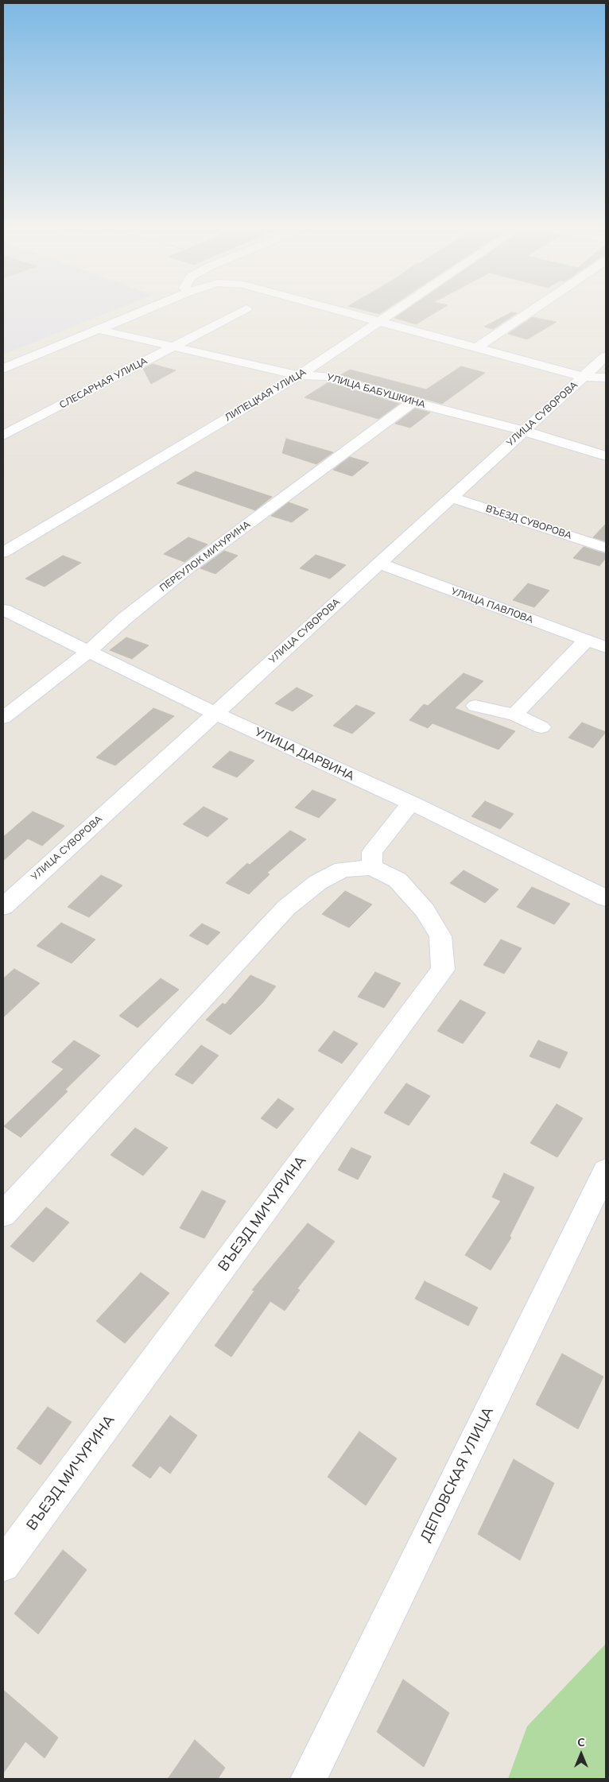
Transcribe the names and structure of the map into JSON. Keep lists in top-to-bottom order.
{
  "streets": {
    "street": [
      "СЛЕСАРНАЯ УЛИЦА",
      "УЛИЦА БАБУШКИНА",
      "ЛИПЕЦКАЯ УЛИЦА",
      "УЛИЦА СУВОРОВА",
      "ВЪЕЗД СУВОРОВА",
      "ПЕРЕУЛОК МИЧУРИНА",
      "УЛИЦА ПАВЛОВА",
      "УЛИЦА ДАРВИНА",
      "ВЪЕЗД МИЧУРИНА",
      "ДЕПОВСКАЯ УЛИЦА"
    ]
  },
  "crossings": [
    ["СЛЕСАРНАЯ УЛИЦА", "УЛИЦА БАБУШКИНА"],
    ["УЛИЦА БАБУШКИНА", "ЛИПЕЦКАЯ УЛИЦА"],
    ["УЛИЦА БАБУШКИНА", "УЛИЦА СУВОРОВА"],
    ["УЛИЦА БАБУШКИНА", "ПЕРЕУЛОК МИЧУРИНА"],
    ["УЛИЦА СУВОРОВА", "ВЪЕЗД СУВОРОВА"],
    ["УЛИЦА СУВОРОВА", "УЛИЦА ПАВЛОВА"],
    ["УЛИЦА СУВОРОВА", "УЛИЦА ДАРВИНА"],
    ["ПЕРЕУЛОК МИЧУРИНА", "УЛИЦА ДАРВИНА"]
  ],
  "north": "top"
}
